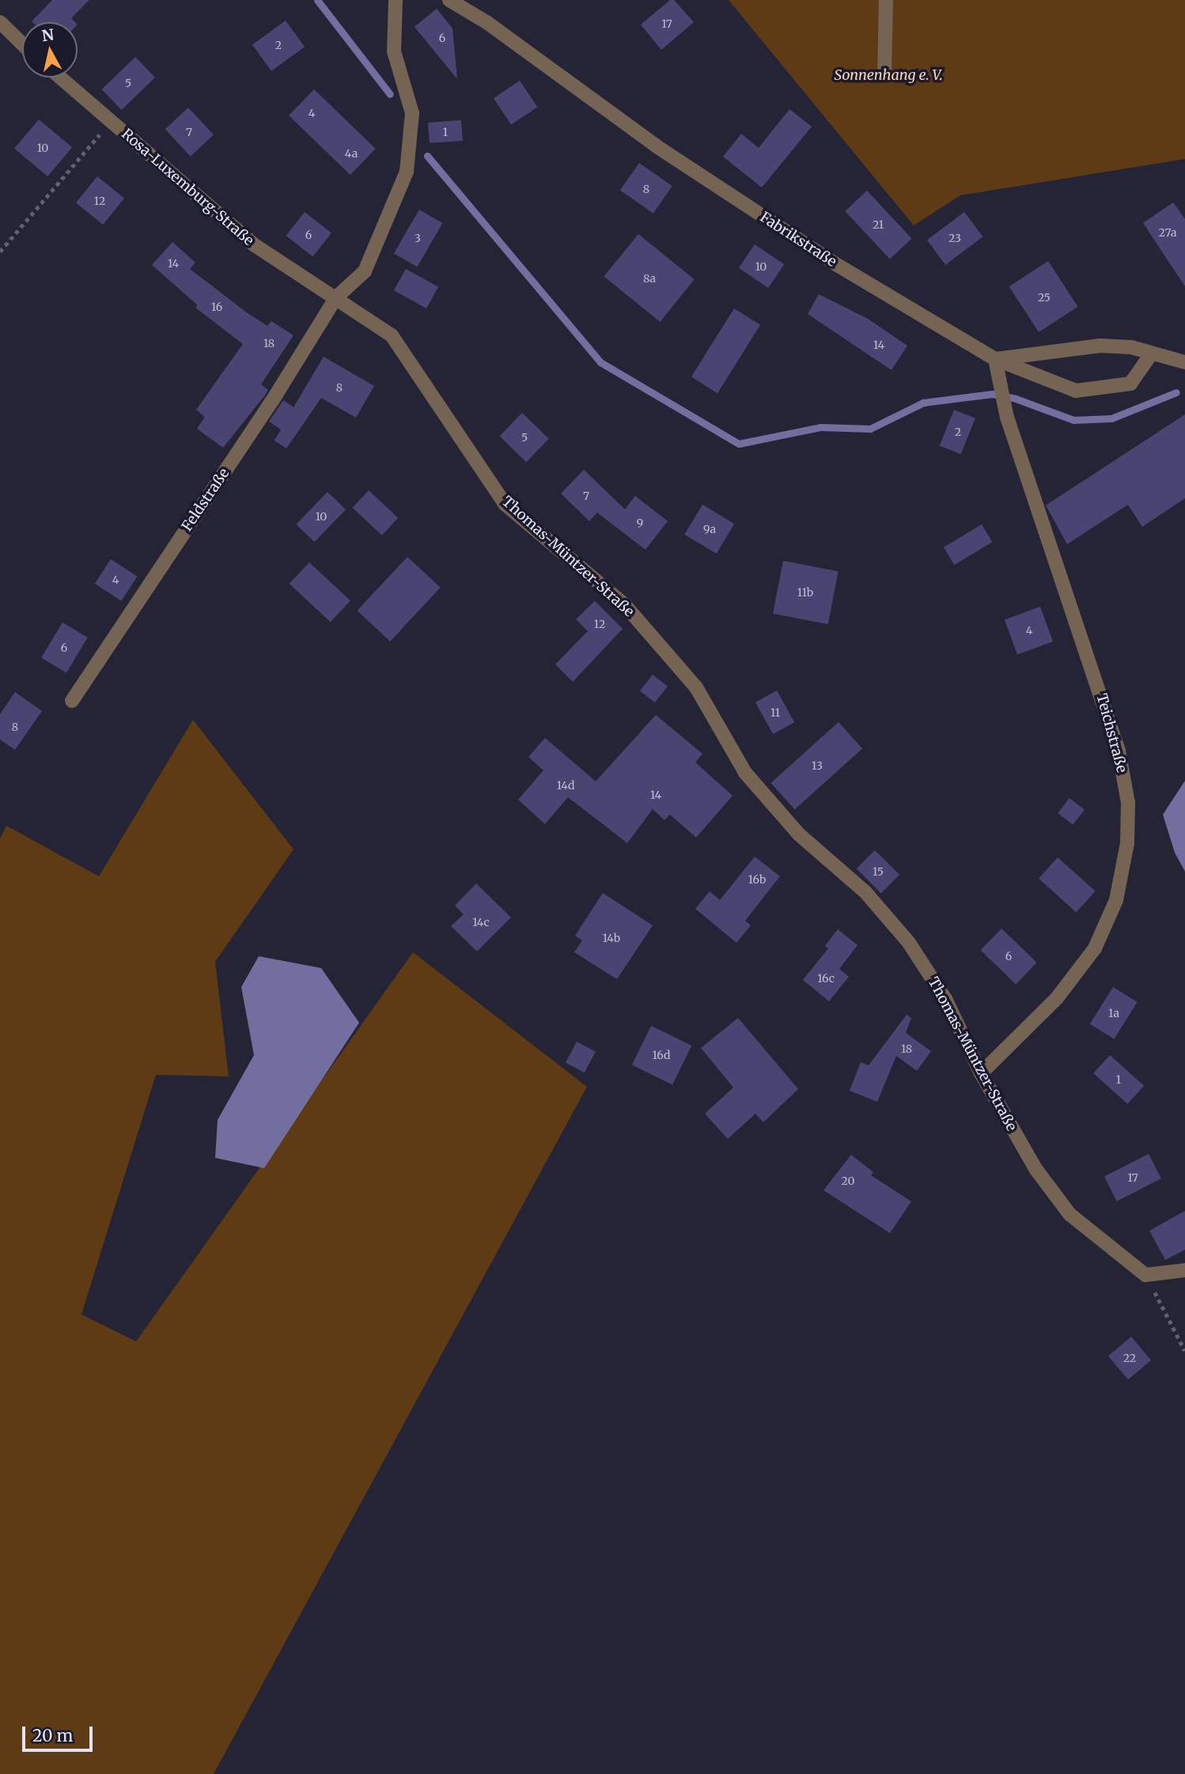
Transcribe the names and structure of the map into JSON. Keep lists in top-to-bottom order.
{
  "streets": {
    "street": [
      "Rosa-Luxemburg-Straße",
      "Fabrikstraße",
      "Feldstraße",
      "Thomas-Müntzer-Straße",
      "Teichstraße"
    ]
  },
  "crossings": [
    ["Rosa-Luxemburg-Straße", "Feldstraße"],
    ["Rosa-Luxemburg-Straße", "Thomas-Müntzer-Straße"],
    ["Fabrikstraße", "Teichstraße"],
    ["Feldstraße", "Thomas-Müntzer-Straße"],
    ["Thomas-Müntzer-Straße", "Teichstraße"]
  ],
  "parks": ["Sonnenhang e. V."],
  "house_numbers": [
    "17",
    "6",
    "2",
    "5",
    "4",
    "7",
    "1",
    "10",
    "4a",
    "8",
    "12",
    "21",
    "27a",
    "6",
    "3",
    "23",
    "14",
    "10",
    "8a",
    "25",
    "16",
    "18",
    "14",
    "8",
    "2",
    "5",
    "7",
    "10",
    "9",
    "9a",
    "4",
    "11b",
    "12",
    "4",
    "6",
    "11",
    "8",
    "13",
    "14d",
    "14",
    "15",
    "16b",
    "14c",
    "14b",
    "6",
    "16c",
    "1a",
    "18",
    "16d",
    "1",
    "17",
    "20",
    "22"
  ],
  "scale_bar": "20 m",
  "north": "top"
}
